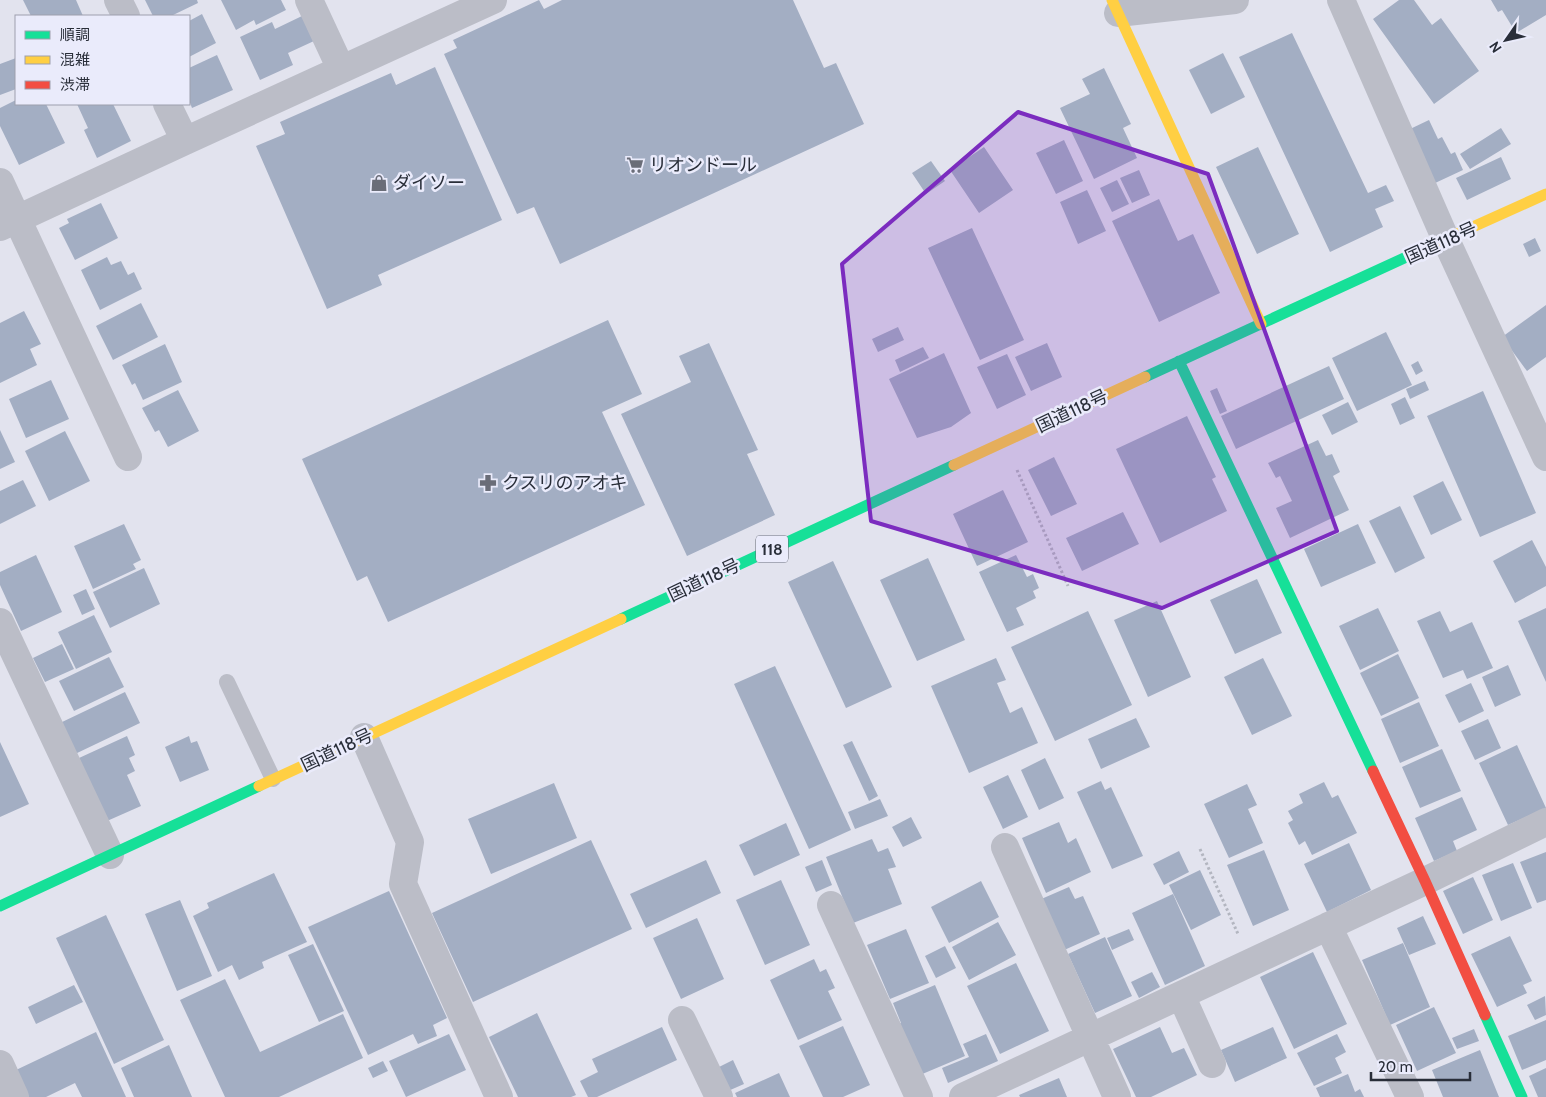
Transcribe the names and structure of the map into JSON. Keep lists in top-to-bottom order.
{
  "streets": {
    "main road": ["国道118号", "118"]
  },
  "places": {
    "supermarket": ["リオンドール"],
    "shop": ["ダイソー"],
    "pharmacy": ["クスリのアオキ"]
  },
  "legend": ["順調", "混雑", "渋滞"],
  "scale_bar": "20 m",
  "north": "bottom left"
}
